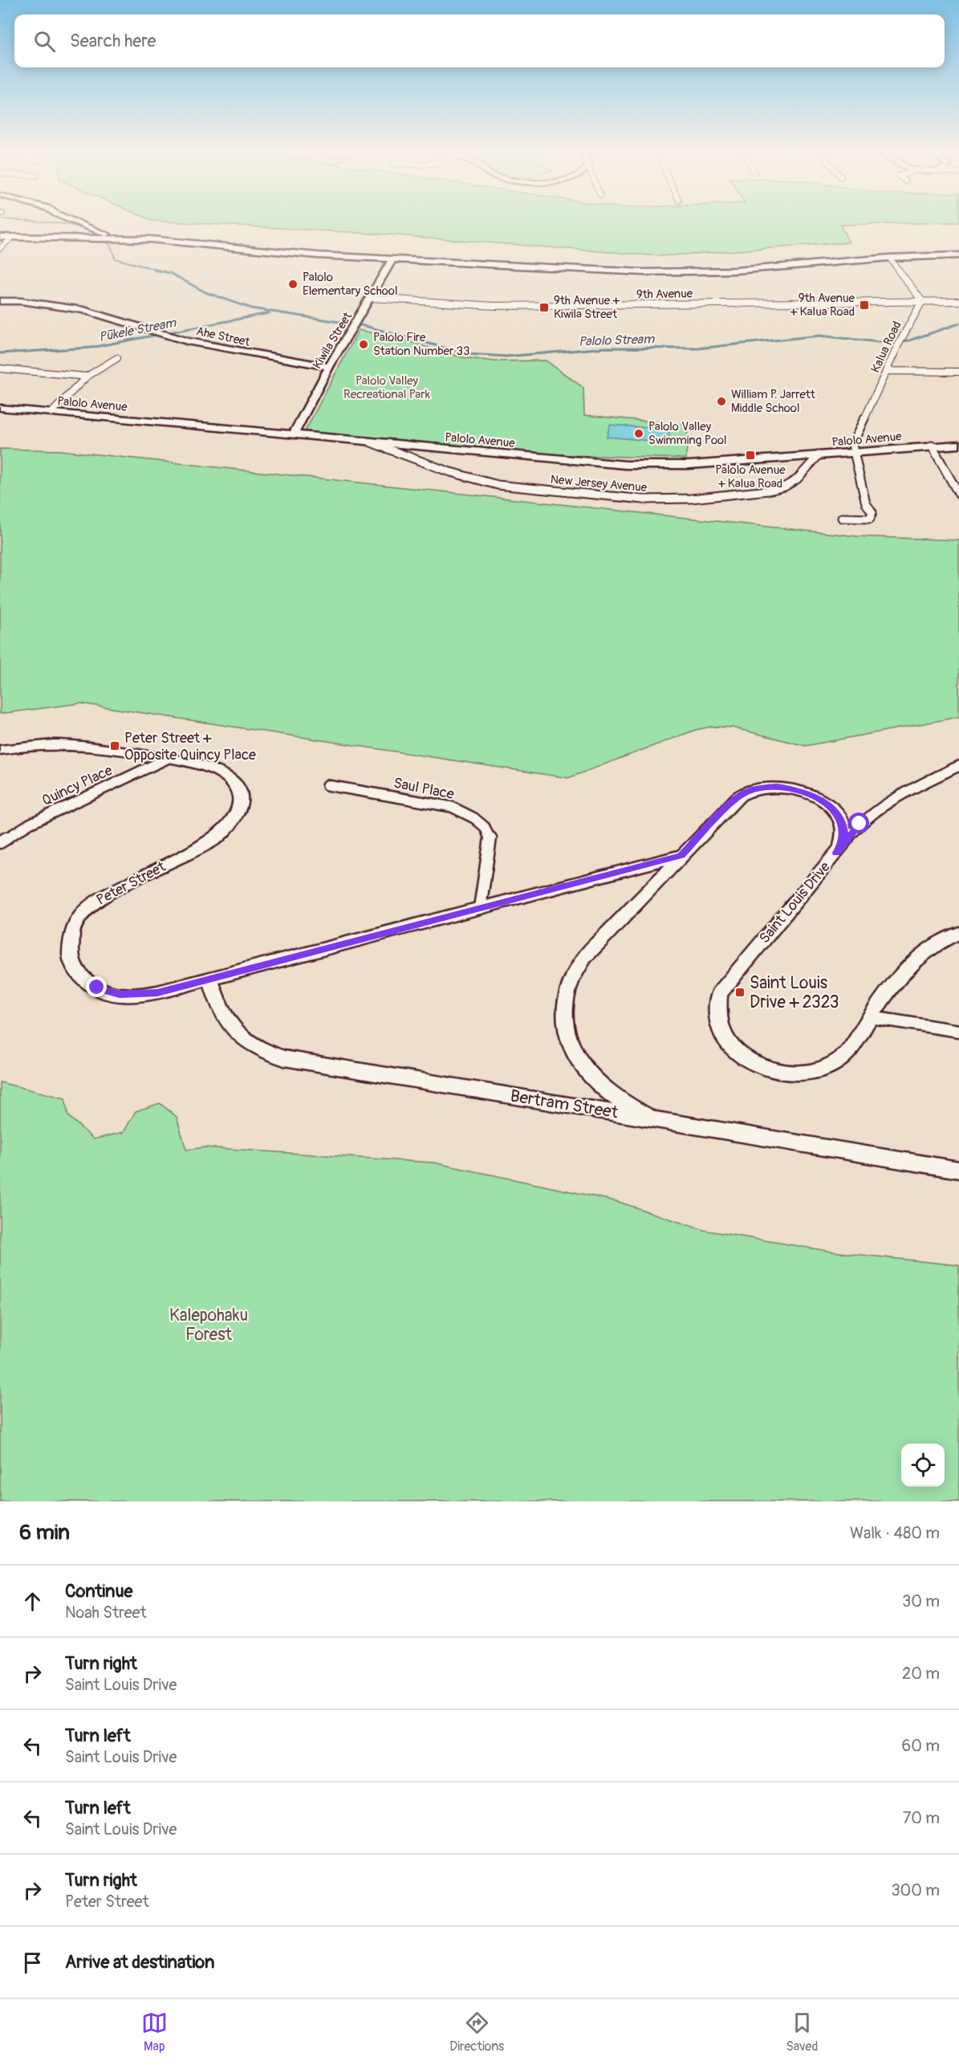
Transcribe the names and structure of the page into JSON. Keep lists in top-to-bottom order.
{
  "streets": {
    "street": [
      "9th Avenue",
      "Ahe Street",
      "Kiwila Street",
      "Kalua Road",
      "Palolo Avenue",
      "New Jersey Avenue",
      "Quincy Place",
      "Saul Place",
      "Peter Street",
      "Saint Louis Drive",
      "Bertram Street"
    ]
  },
  "crossings": [
    ["9th Avenue", "Kiwila Street"],
    ["9th Avenue", "Kalua Road"],
    ["Ahe Street", "Kiwila Street"],
    ["Kiwila Street", "Palolo Avenue"],
    ["Kalua Road", "Palolo Avenue"],
    ["Palolo Avenue", "New Jersey Avenue"],
    ["Quincy Place", "Peter Street"],
    ["Saul Place", "Peter Street"],
    ["Peter Street", "Saint Louis Drive"],
    ["Peter Street", "Bertram Street"],
    ["Saint Louis Drive", "Bertram Street"]
  ],
  "water": ["Pūkele Stream", "Palolo Stream"],
  "parks": ["Palolo Valley Recreational Park", "Kalepohaku Forest"],
  "places": {
    "other": [
      "Palolo Elementary School",
      "Palolo Fire Station Number 33",
      "William P. Jarrett Middle School",
      "Palolo Valley Swimming Pool"
    ],
    "transit": [
      "9th Avenue + Kalua Road",
      "9th Avenue + Kiwila Street",
      "Palolo Avenue + Kalua Road",
      "Peter Street + Opposite Quincy Place",
      "Saint Louis Drive + 2323"
    ]
  },
  "page": {
    "search": "Search here",
    "heading": ["6 min", "Walk · 480 m"],
    "list": [
      ["Continue", "Noah Street", "30 m"],
      ["Turn right", "Saint Louis Drive", "20 m"],
      ["Turn left", "Saint Louis Drive", "60 m"],
      ["Turn left", "Saint Louis Drive", "70 m"],
      ["Turn right", "Peter Street", "300 m"],
      "Arrive at destination"
    ],
    "nav": ["Map", "Directions", "Saved"]
  }
}
